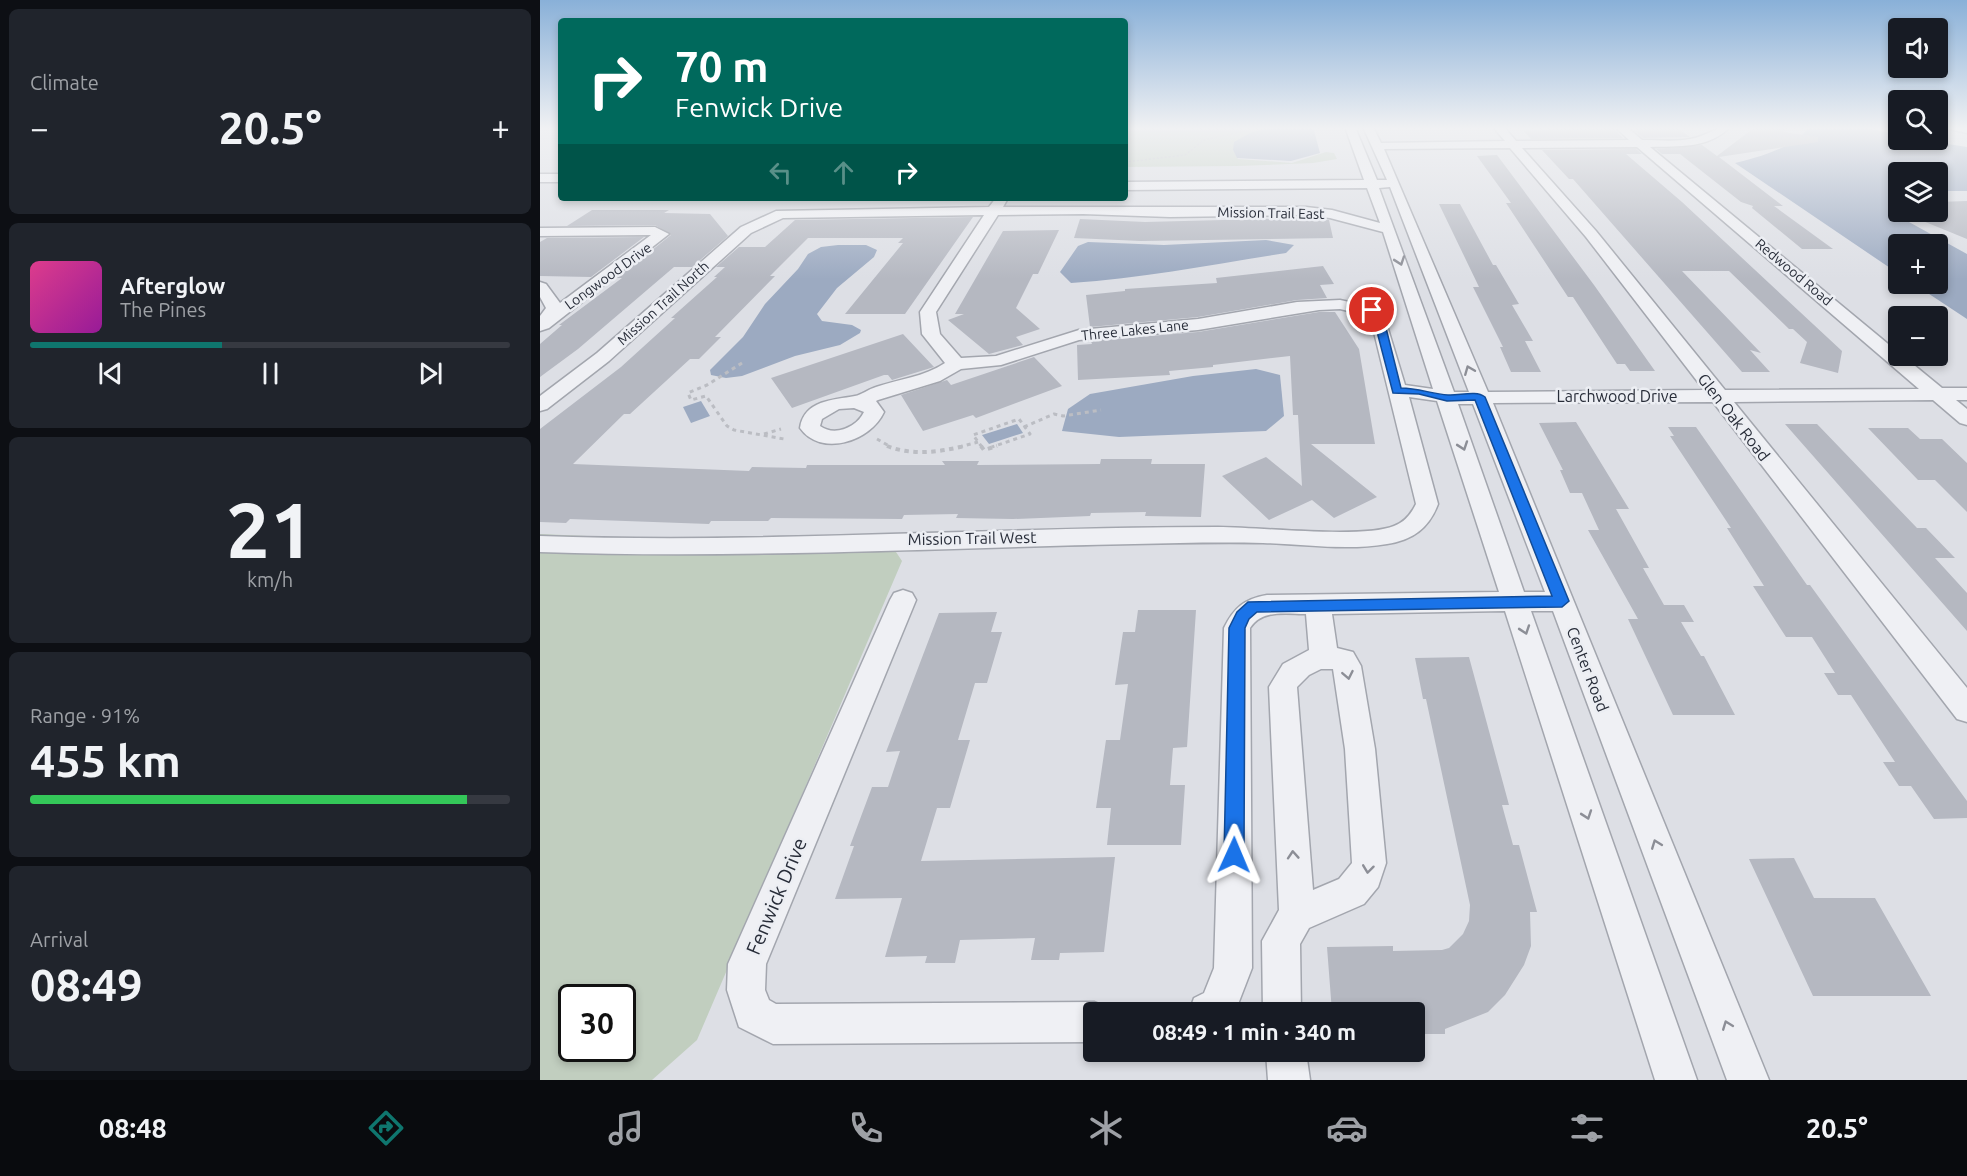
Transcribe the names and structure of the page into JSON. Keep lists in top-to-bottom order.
{
  "streets": {
    "street": [
      "Mission Trail East",
      "Redwood Road",
      "Longwood Drive",
      "Mission Trail North",
      "Three Lakes Lane",
      "Larchwood Drive",
      "Glen Oak Road",
      "Mission Trail West",
      "Center Road",
      "Fenwick Drive"
    ]
  },
  "crossings": [
    ["Mission Trail East", "Mission Trail North"],
    ["Mission Trail East", "Center Road"],
    ["Redwood Road", "Larchwood Drive"],
    ["Three Lakes Lane", "Larchwood Drive"],
    ["Three Lakes Lane", "Mission Trail West"],
    ["Larchwood Drive", "Glen Oak Road"],
    ["Larchwood Drive", "Mission Trail West"],
    ["Larchwood Drive", "Center Road"]
  ],
  "page": {
    "tile": [
      "Climate",
      ["21", "km/h"],
      ["Range · 91%", "455 km"],
      ["Arrival", "08:49"]
    ],
    "map_buttons": ["+", "−"],
    "turn": ["70 m", "Fenwick Drive"],
    "heat": ["−", "20.5°", "+"],
    "song": ["Afterglow", "The Pines"],
    "limit": "30",
    "trip": "08:49 · 1 min · 340 m",
    "tabs": ["08:48", "20.5°"]
  }
}
